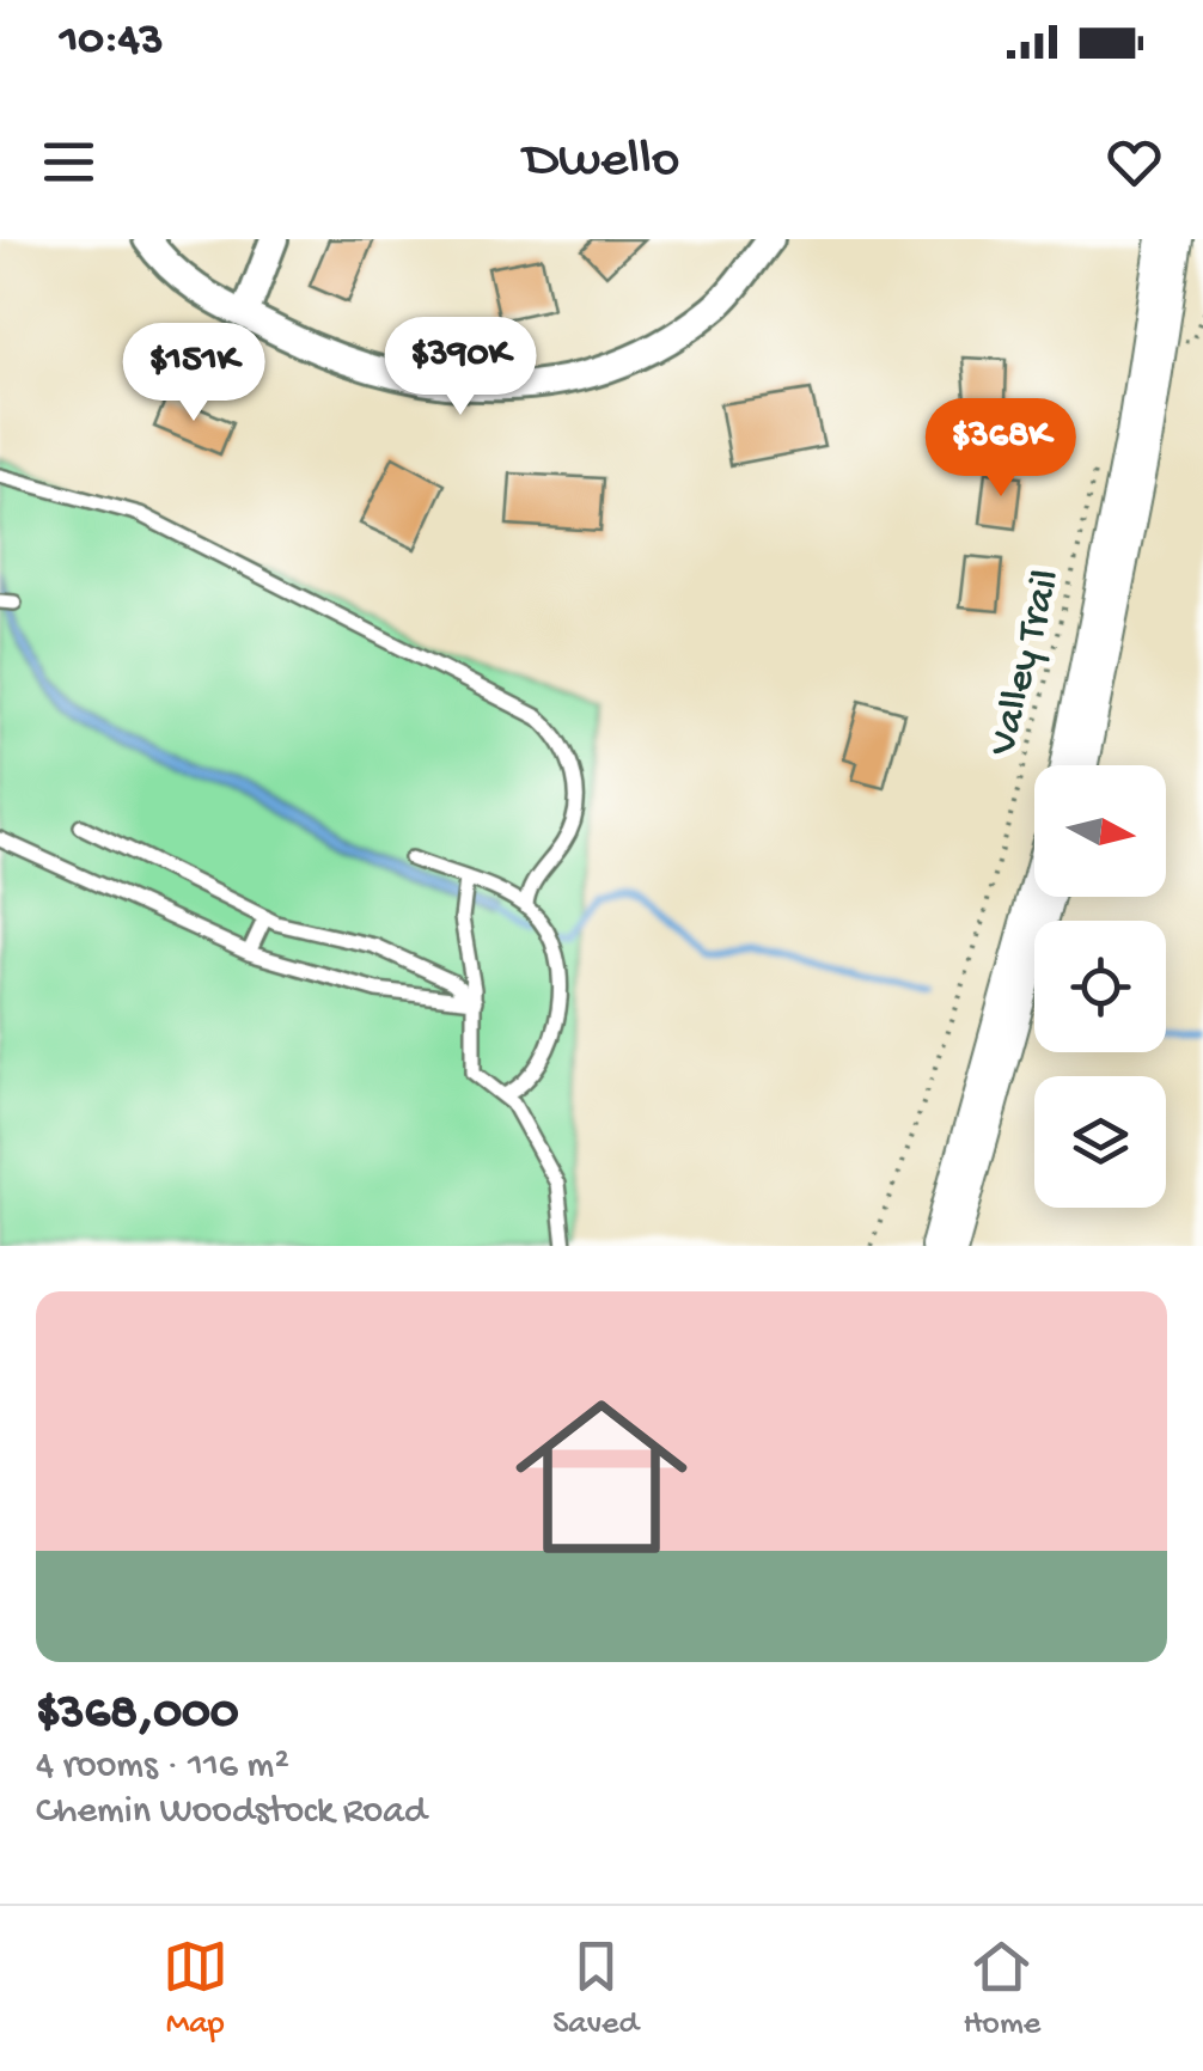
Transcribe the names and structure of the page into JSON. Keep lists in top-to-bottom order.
{
  "streets": {
    "path": ["Valley Trail"]
  },
  "north": "right",
  "page": {
    "status": "10:43",
    "header": "Dwello",
    "price": ["$390K", "$151K", "$368K"],
    "list": [
      {
        "name": "$368,000",
        "note": "4 rooms · 116 m² · Chemin Woodstock Road"
      }
    ],
    "tabs": ["Map", "Saved", "Home"]
  }
}
